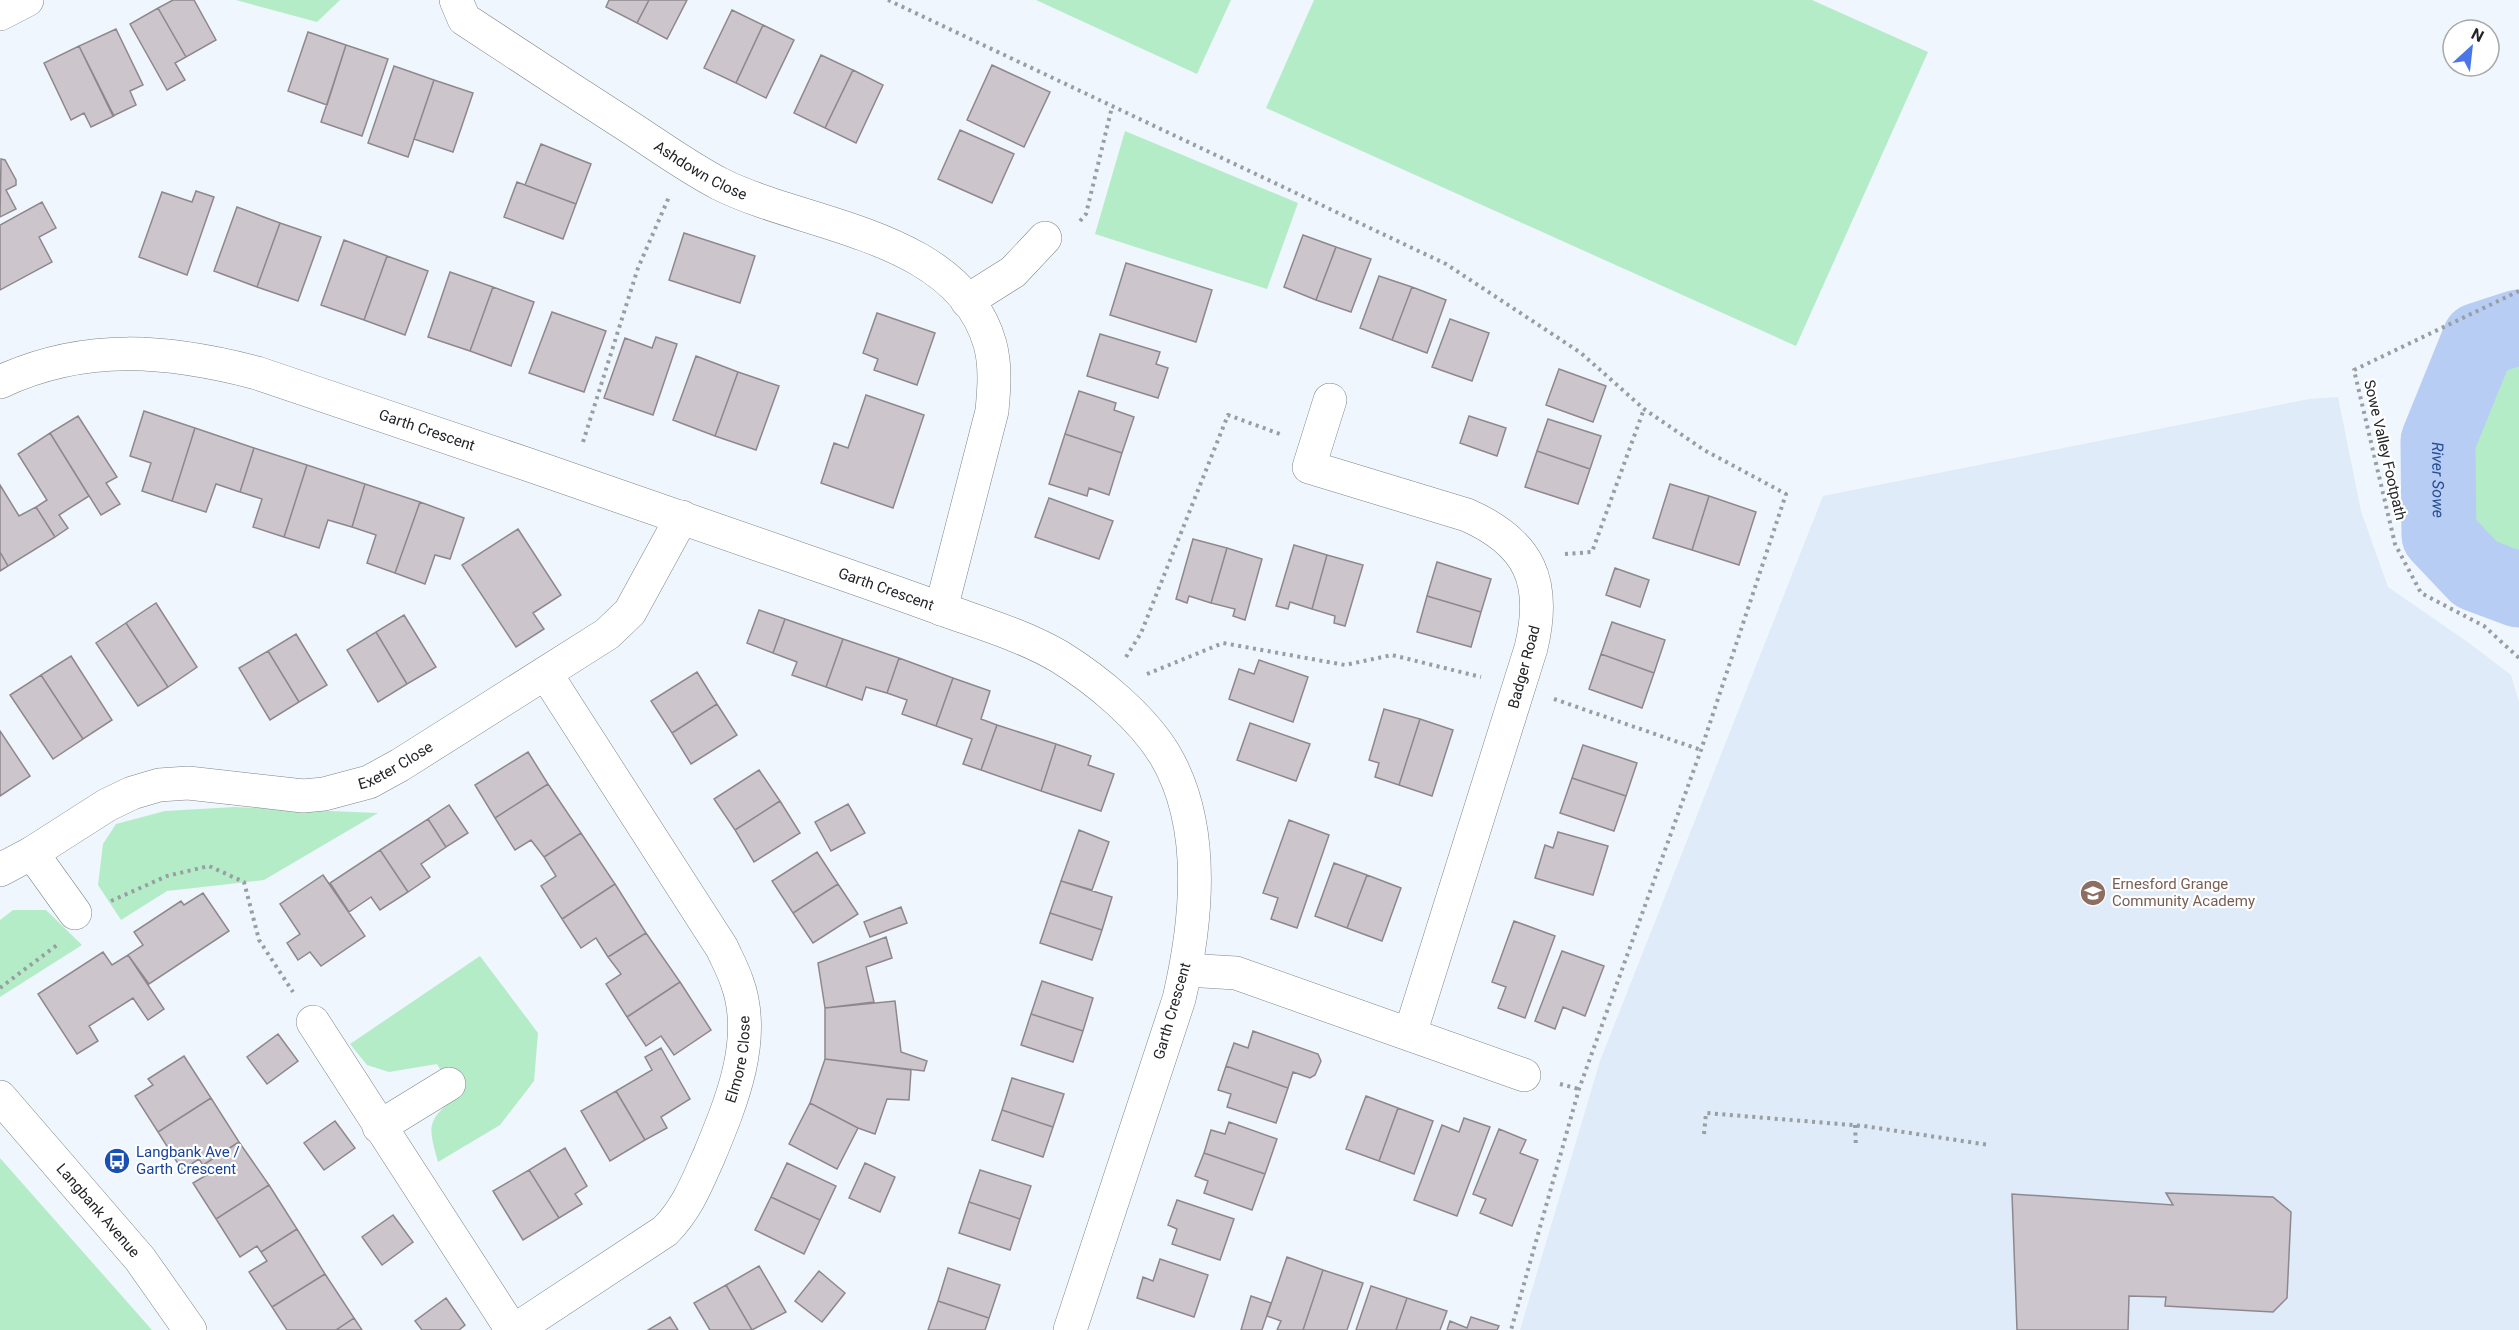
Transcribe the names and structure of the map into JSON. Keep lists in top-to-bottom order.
{
  "streets": {
    "street": [
      "Ashdown Close",
      "Garth Crescent",
      "Badger Road",
      "Exeter Close",
      "Elmore Close",
      "Langbank Avenue"
    ],
    "path": ["Sowe Valley Footpath"]
  },
  "crossings": [
    ["Ashdown Close", "Garth Crescent"],
    ["Garth Crescent", "Exeter Close"],
    ["Exeter Close", "Elmore Close"]
  ],
  "water": ["River Sowe"],
  "places": {
    "school or university": ["Ernesford Grange Community Academy"],
    "bus stop": ["Langbank Ave / Garth Crescent"]
  },
  "north": "top right"
}
